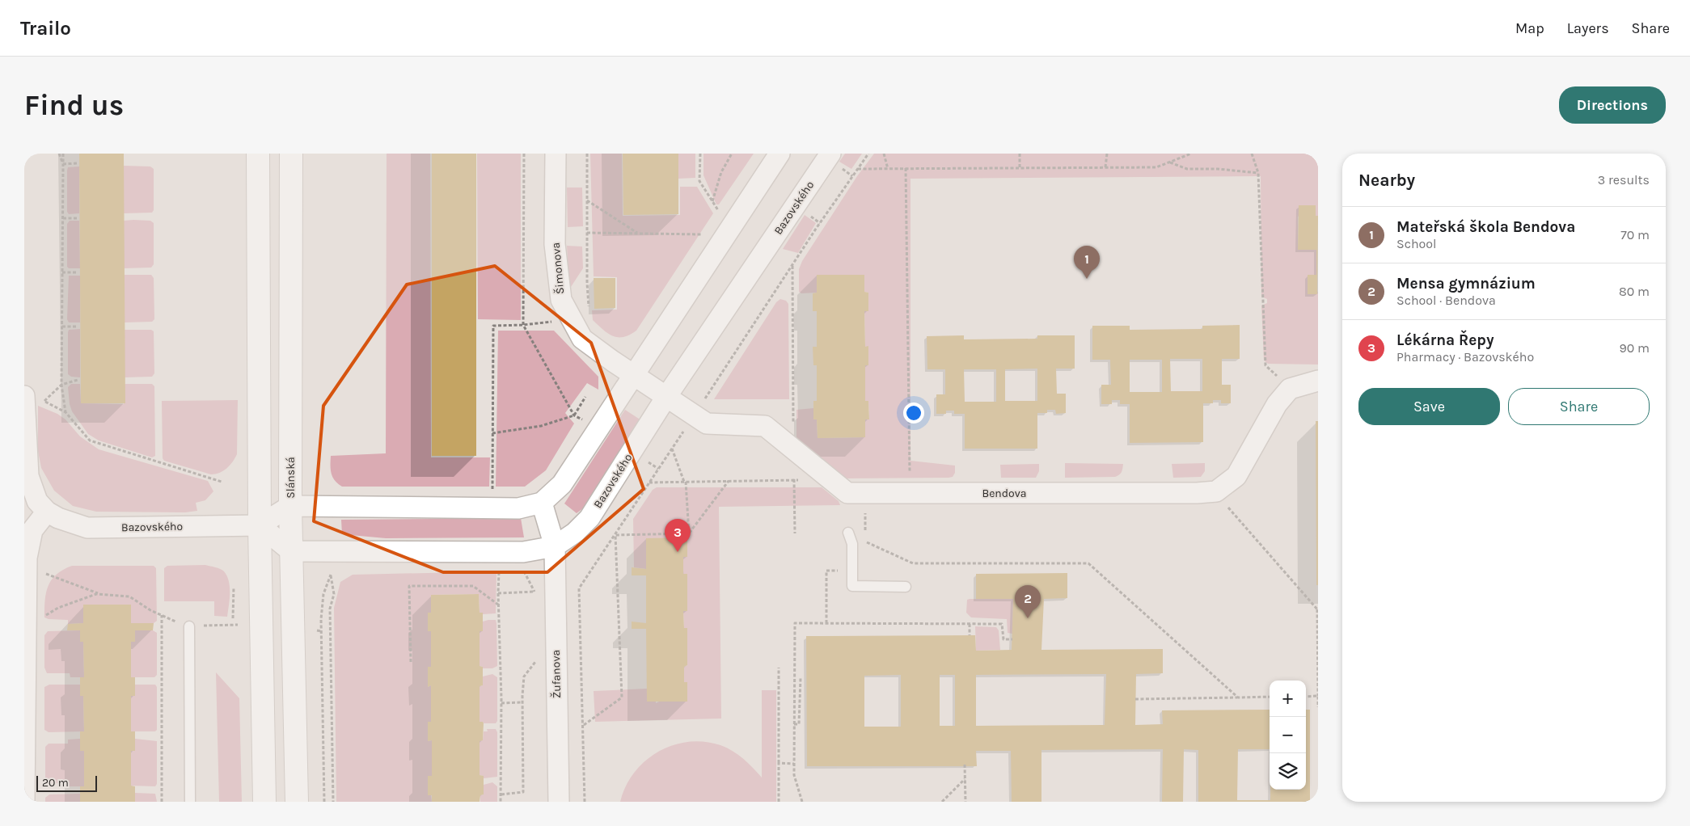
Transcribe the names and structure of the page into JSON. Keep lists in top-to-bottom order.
{
  "streets": {
    "main road": ["Slánská"],
    "street": [
      "Bazovského",
      "Šimonova",
      "Bendova",
      "Žufanova"
    ]
  },
  "crossings": [
    ["Bazovského", "Šimonova"],
    ["Bazovského", "Slánská"],
    ["Bazovského", "Bendova"],
    ["Bazovského", "Žufanova"],
    ["Šimonova", "Bendova"]
  ],
  "scale_bar": "20 m",
  "page": {
    "header": "Trailo",
    "nav": ["Map", "Layers", "Share"],
    "buttons": [
      "Directions",
      ["Save", "Share"]
    ],
    "title": "Find us",
    "heading": ["Nearby", "3 results"],
    "list": [
      {
        "mark": "1",
        "name": "Mateřská škola Bendova",
        "note": "School",
        "value": "70 m"
      },
      {
        "mark": "2",
        "name": "Mensa gymnázium",
        "note": "School · Bendova",
        "value": "80 m"
      },
      {
        "mark": "3",
        "name": "Lékárna Řepy",
        "note": "Pharmacy · Bazovského",
        "value": "90 m"
      }
    ],
    "pins": ["1", "3", "2"],
    "map_buttons": ["+", "−"],
    "scale": "20 m"
  }
}
